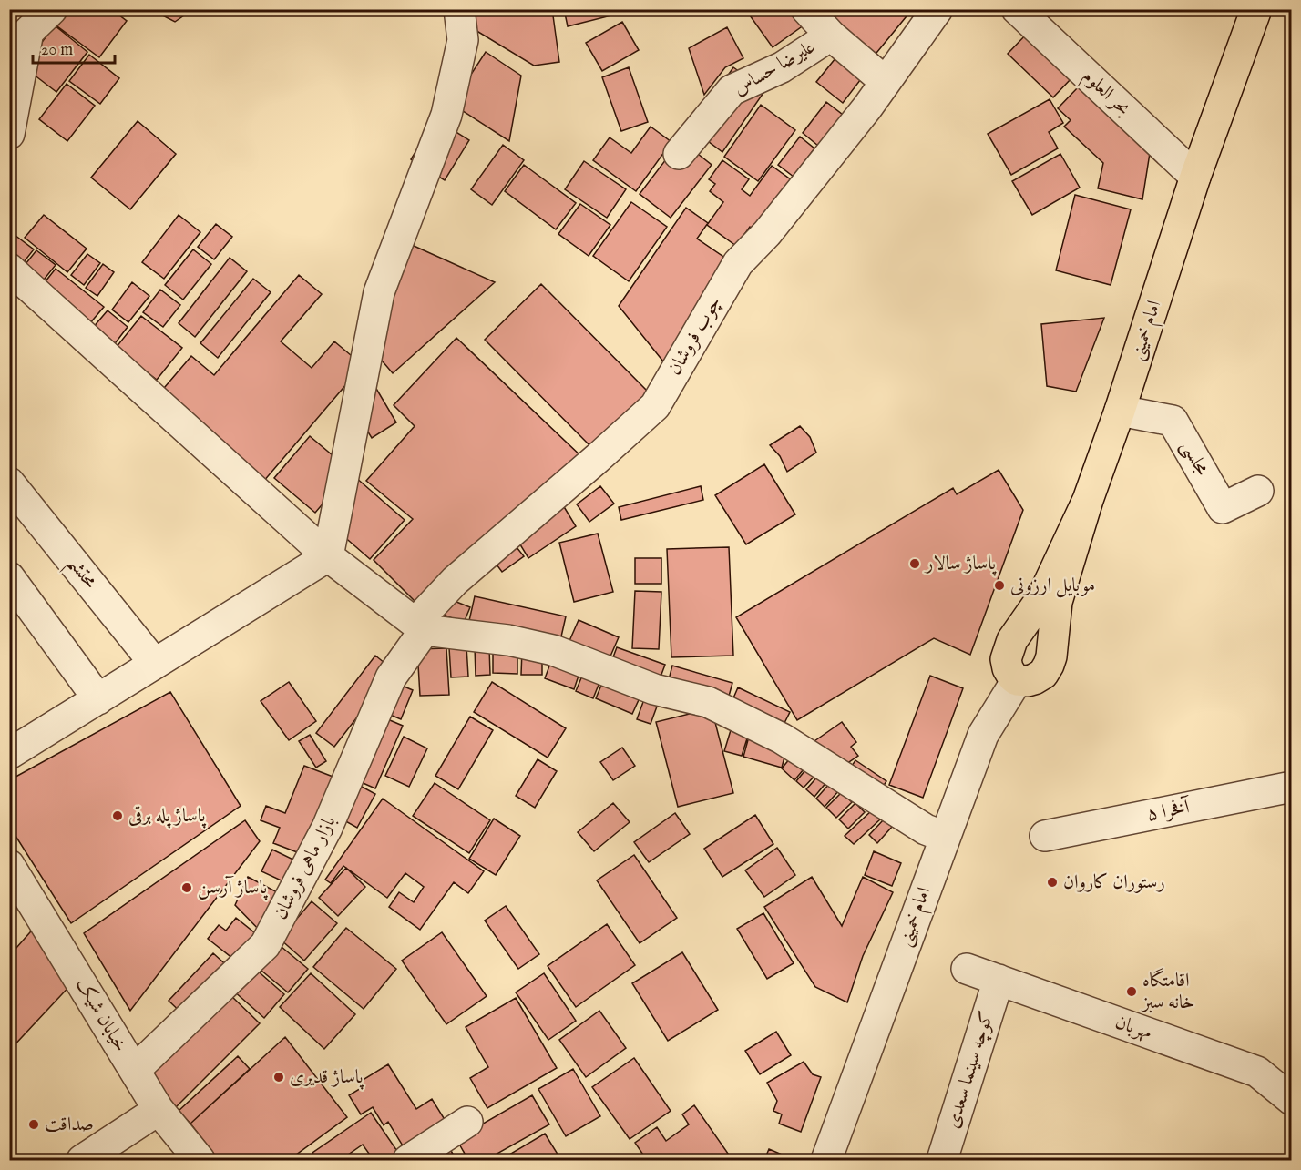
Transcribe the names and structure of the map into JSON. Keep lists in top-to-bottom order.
{
  "streets": {
    "main road": ["امام خمینی"],
    "street": [
      "علیرضا حساس",
      "بحر العلوم",
      "چوب فروشان",
      "مجلسی",
      "محتشم",
      "آفخرا ۵",
      "بازار ماهی فروشان",
      "خیابان شیک",
      "مهربان",
      "کوچه سینما سعدی"
    ]
  },
  "crossings": [
    ["علیرضا حساس", "چوب فروشان"],
    ["بحر العلوم", "امام خمینی"],
    ["امام خمینی", "مجلسی"],
    ["چوب فروشان", "بازار ماهی فروشان"],
    ["بازار ماهی فروشان", "خیابان شیک"],
    ["مهربان", "کوچه سینما سعدی"]
  ],
  "places": [
    "پاساژ سالار",
    "موبایل ارزونی",
    "پاساژ پله برقی",
    "رستوران کاروان",
    "پاساژ آرسن",
    "اقامتگاه خانه سبز",
    "پاساژ قدیری",
    "صداقت"
  ],
  "scale_bar": "20 m"
}
